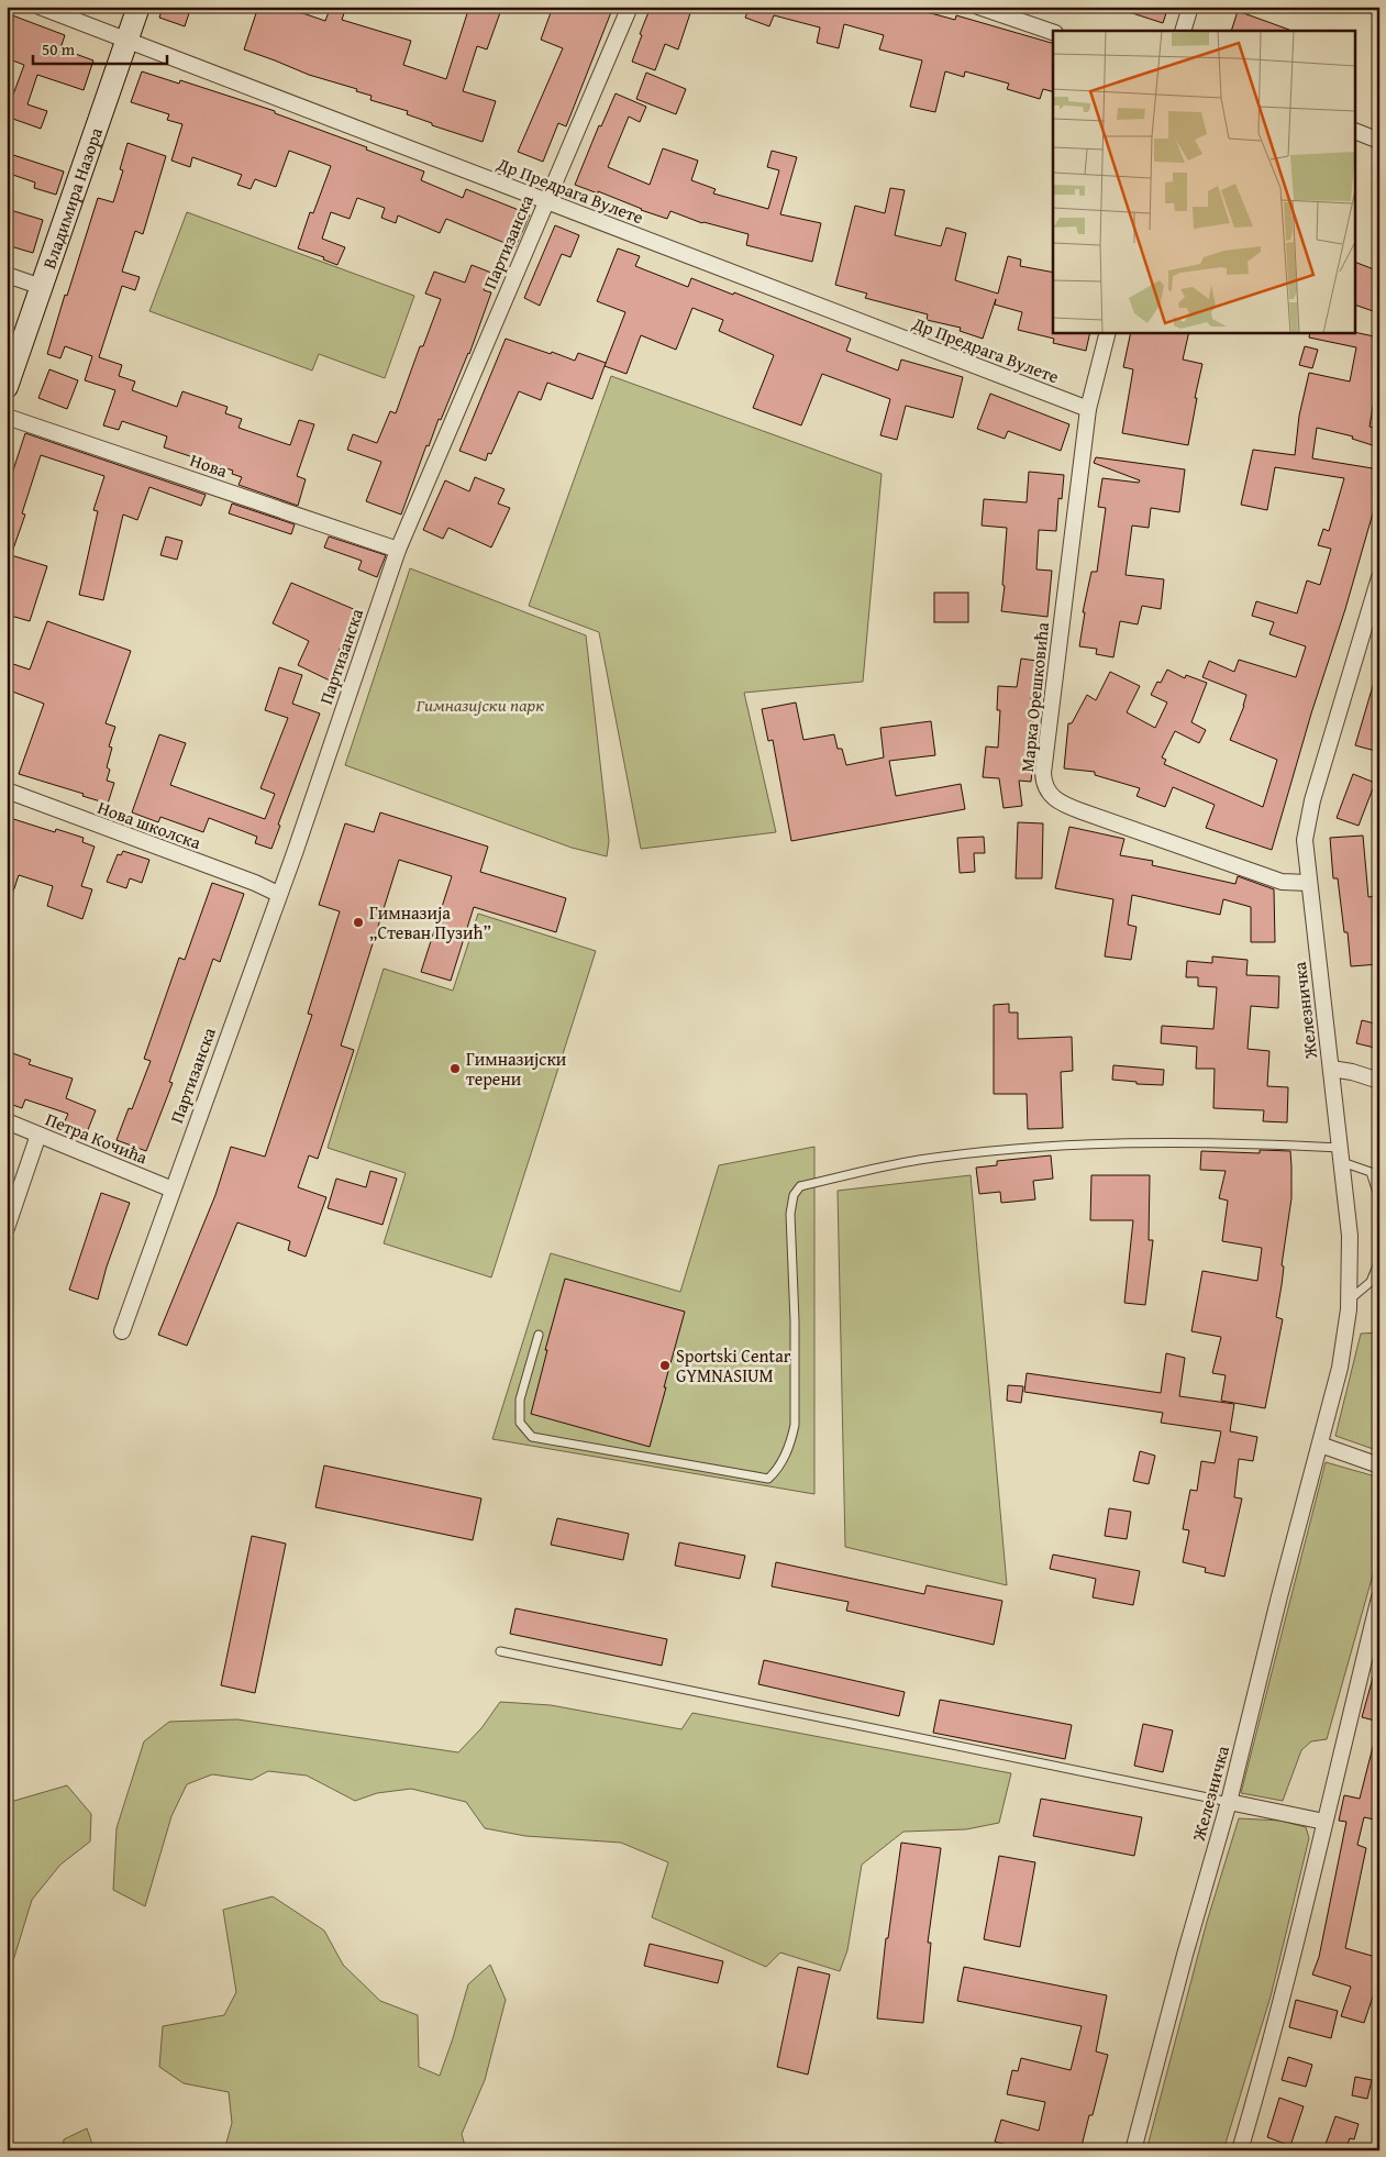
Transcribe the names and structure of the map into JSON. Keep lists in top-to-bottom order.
{
  "streets": {
    "street": [
      "Др Предрага Вулете",
      "Владимира Назора",
      "Партизанска",
      "Нова",
      "Марка Орешковића",
      "Нова школска",
      "Железничка",
      "Петра Кочића"
    ]
  },
  "crossings": [
    ["Др Предрага Вулете", "Владимира Назора"],
    ["Др Предрага Вулете", "Партизанска"],
    ["Др Предрага Вулете", "Марка Орешковића"],
    ["Партизанска", "Нова"],
    ["Партизанска", "Нова школска"],
    ["Партизанска", "Петра Кочића"],
    ["Марка Орешковића", "Железничка"]
  ],
  "parks": ["Гимназијски парк"],
  "places": ["Гимназија „Стеван Пузић”", "Гимназијски терени", "Sportski Centar GYMNASIUM"],
  "scale_bar": "50 m"
}
